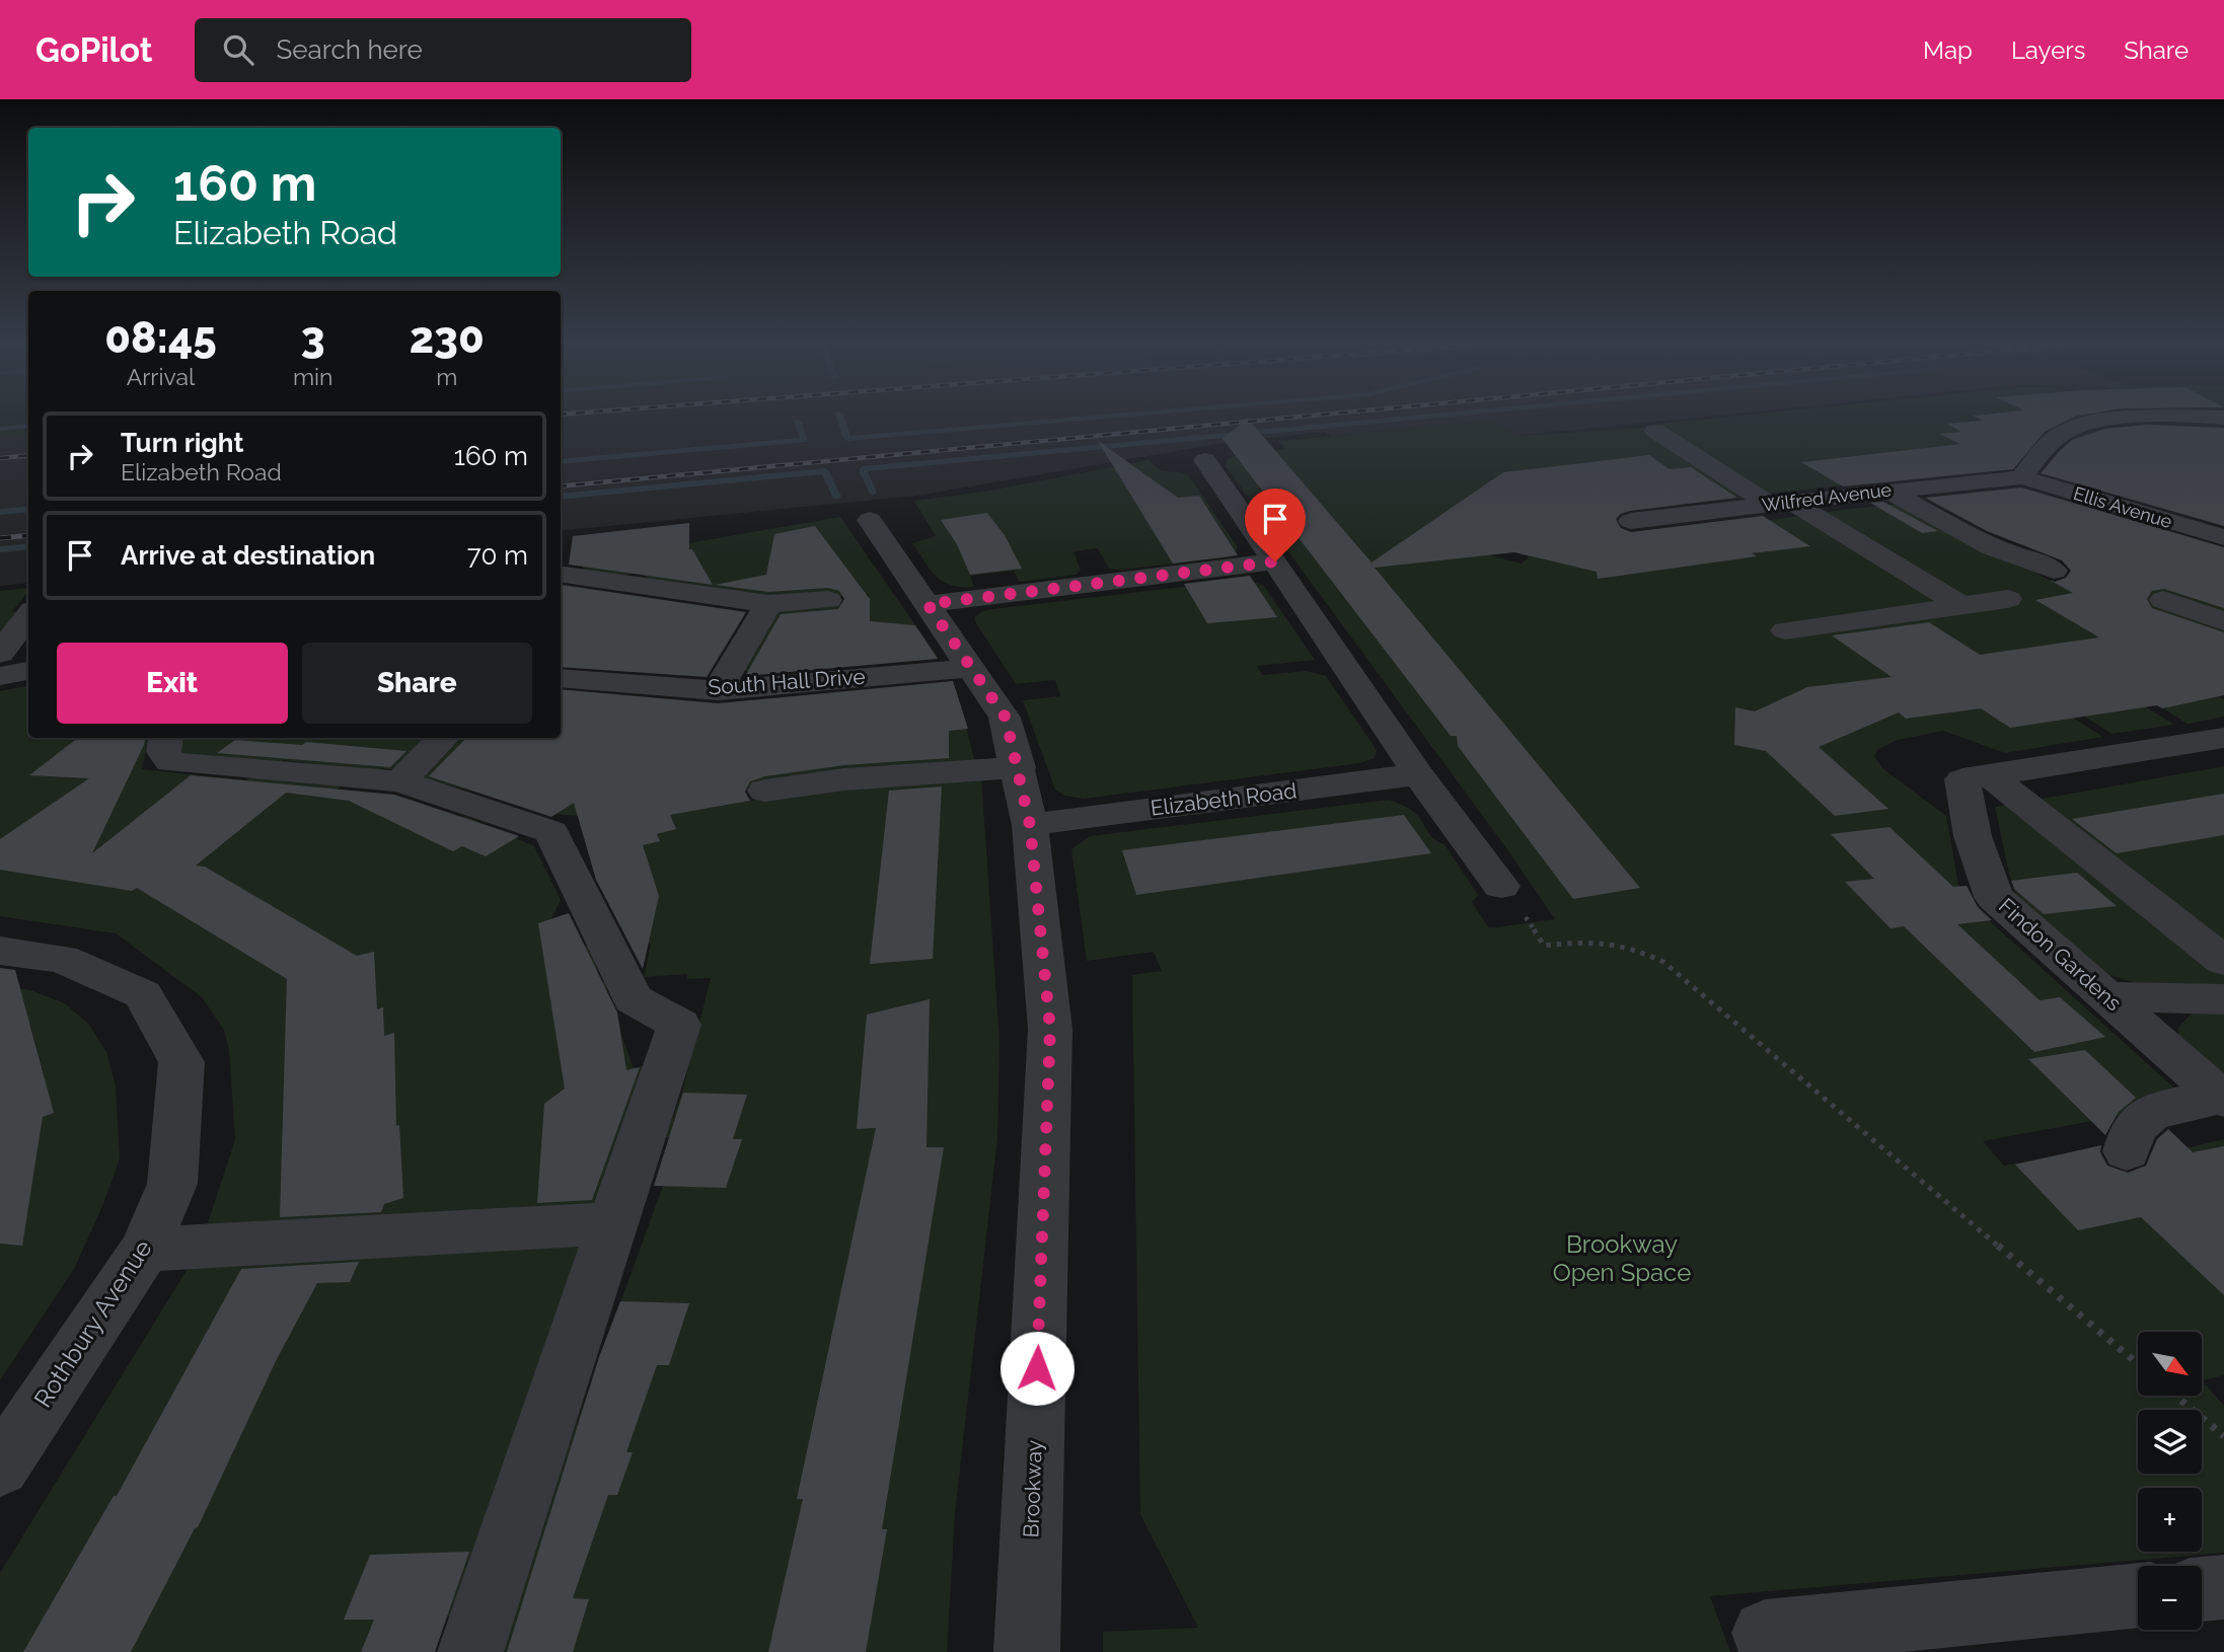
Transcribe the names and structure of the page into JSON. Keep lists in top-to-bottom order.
{
  "streets": {
    "street": [
      "Wilfred Avenue",
      "Ellis Avenue",
      "South Hall Drive",
      "Elizabeth Road",
      "Findon Gardens",
      "Rothbury Avenue",
      "Brookway"
    ]
  },
  "crossings": [
    ["Wilfred Avenue", "Ellis Avenue"],
    ["South Hall Drive", "Brookway"],
    ["Elizabeth Road", "Brookway"]
  ],
  "parks": ["Brookway Open Space"],
  "north": "bottom right",
  "page": {
    "header": "GoPilot",
    "search": "Search here",
    "nav": ["Map", "Layers", "Share"],
    "turn": ["160 m", "Elizabeth Road"],
    "eta": [
      "08:45",
      "Arrival",
      "3",
      "min",
      "230",
      "m"
    ],
    "list": [
      {
        "name": "Turn right",
        "note": "Elizabeth Road",
        "value": "160 m"
      },
      {
        "name": "Arrive at destination",
        "value": "70 m"
      }
    ],
    "buttons": ["Exit", "Share"],
    "map_buttons": ["+", "−"]
  }
}
